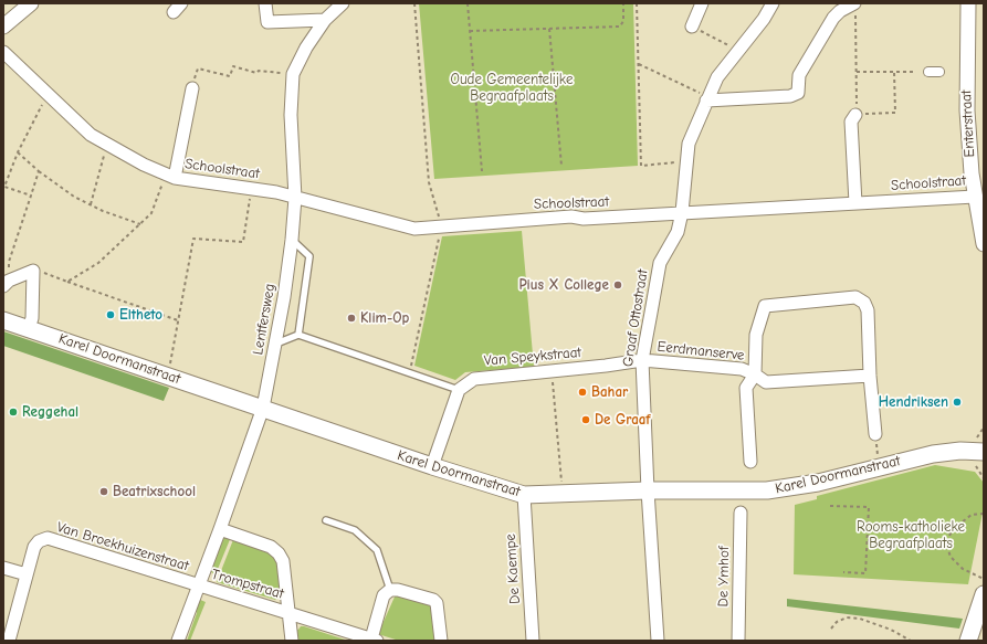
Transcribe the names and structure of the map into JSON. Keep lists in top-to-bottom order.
{
  "streets": {
    "main road": ["Karel Doormanstraat"],
    "street": [
      "Enterstraat",
      "Schoolstraat",
      "Graaf Ottostraat",
      "Lentfersweg",
      "Eerdmanserve",
      "Van Speykstraat",
      "Van Broekhuizenstraat",
      "De Kaempe",
      "De Ymhof",
      "Trompstraat"
    ]
  },
  "crossings": [
    ["Enterstraat", "Schoolstraat"],
    ["Schoolstraat", "Graaf Ottostraat"],
    ["Schoolstraat", "Lentfersweg"],
    ["Graaf Ottostraat", "Eerdmanserve"],
    ["Graaf Ottostraat", "Van Speykstraat"],
    ["Graaf Ottostraat", "Karel Doormanstraat"],
    ["Lentfersweg", "Karel Doormanstraat"],
    ["Lentfersweg", "Van Broekhuizenstraat"],
    ["Lentfersweg", "Trompstraat"],
    ["Eerdmanserve", "Van Speykstraat"],
    ["Karel Doormanstraat", "De Kaempe"],
    ["Van Broekhuizenstraat", "Trompstraat"]
  ],
  "parks": ["Oude Gemeentelijke Begraafplaats", "Rooms-katholieke Begraafplaats"],
  "places": [
    "Pius X College",
    "Eltheto",
    "Klim-Op",
    "Bahar",
    "Hendriksen",
    "Reggehal",
    "De Graaf",
    "Beatrixschool"
  ]
}
